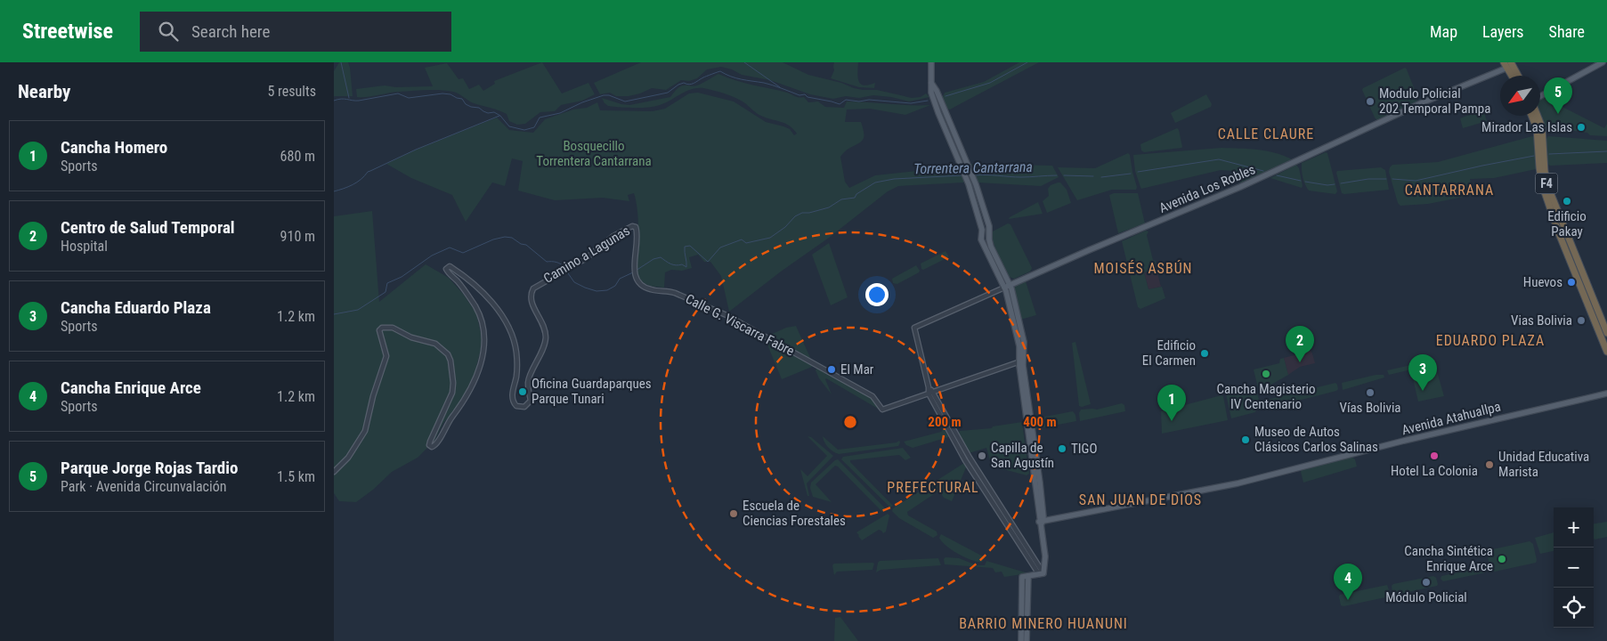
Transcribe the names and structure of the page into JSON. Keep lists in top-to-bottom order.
{
  "streets": {
    "highway": ["F4"],
    "main road": ["Avenida Los Robles", "Avenida Atahuallpa"],
    "street": ["Camino a Lagunas", "Calle G. Viscarra Fabre"]
  },
  "crossings": [
    ["Avenida Los Robles", "Calle G. Viscarra Fabre"],
    ["Camino a Lagunas", "Calle G. Viscarra Fabre"]
  ],
  "districts": [
    "CALLE CLAURE",
    "CANTARRANA",
    "MOISÉS ASBÚN",
    "EDUARDO PLAZA",
    "PREFECTURAL",
    "SAN JUAN DE DIOS",
    "BARRIO MINERO HUANUNI"
  ],
  "water": ["Torrentera Cantarrana"],
  "parks": ["Bosquecillo Torrentera Cantarrana"],
  "places": [
    "Modulo Policial 202 Temporal Pampa",
    "Mirador Las Islas",
    "Edificio Pakay",
    "Huevos",
    "Vias Bolivia",
    "Edificio El Carmen",
    "El Mar",
    "Cancha Magisterio IV Centenario",
    "Oficina Guardaparques Parque Tunari",
    "Vías Bolivia",
    "Museo de Autos Clásicos Carlos Salinas",
    "TIGO",
    "Capilla de San Agustín",
    "Hotel La Colonia",
    "Unidad Educativa Marista",
    "Escuela de Ciencias Forestales",
    "Cancha Sintética Enrique Arce",
    "Módulo Policial"
  ],
  "north": "bottom left",
  "page": {
    "header": "Streetwise",
    "search": "Search here",
    "nav": ["Map", "Layers", "Share"],
    "heading": ["Nearby", "5 results"],
    "pins": [
      "5",
      "2",
      "3",
      "1",
      "4"
    ],
    "list": [
      {
        "mark": "1",
        "name": "Cancha Homero",
        "note": "Sports",
        "value": "680 m"
      },
      {
        "mark": "2",
        "name": "Centro de Salud Temporal",
        "note": "Hospital",
        "value": "910 m"
      },
      {
        "mark": "3",
        "name": "Cancha Eduardo Plaza",
        "note": "Sports",
        "value": "1.2 km"
      },
      {
        "mark": "4",
        "name": "Cancha Enrique Arce",
        "note": "Sports",
        "value": "1.2 km"
      },
      {
        "mark": "5",
        "name": "Parque Jorge Rojas Tardio",
        "note": "Park · Avenida Circunvalación",
        "value": "1.5 km"
      }
    ],
    "map_buttons": ["+", "−"]
  },
  "rings": ["200 m", "400 m"]
}
